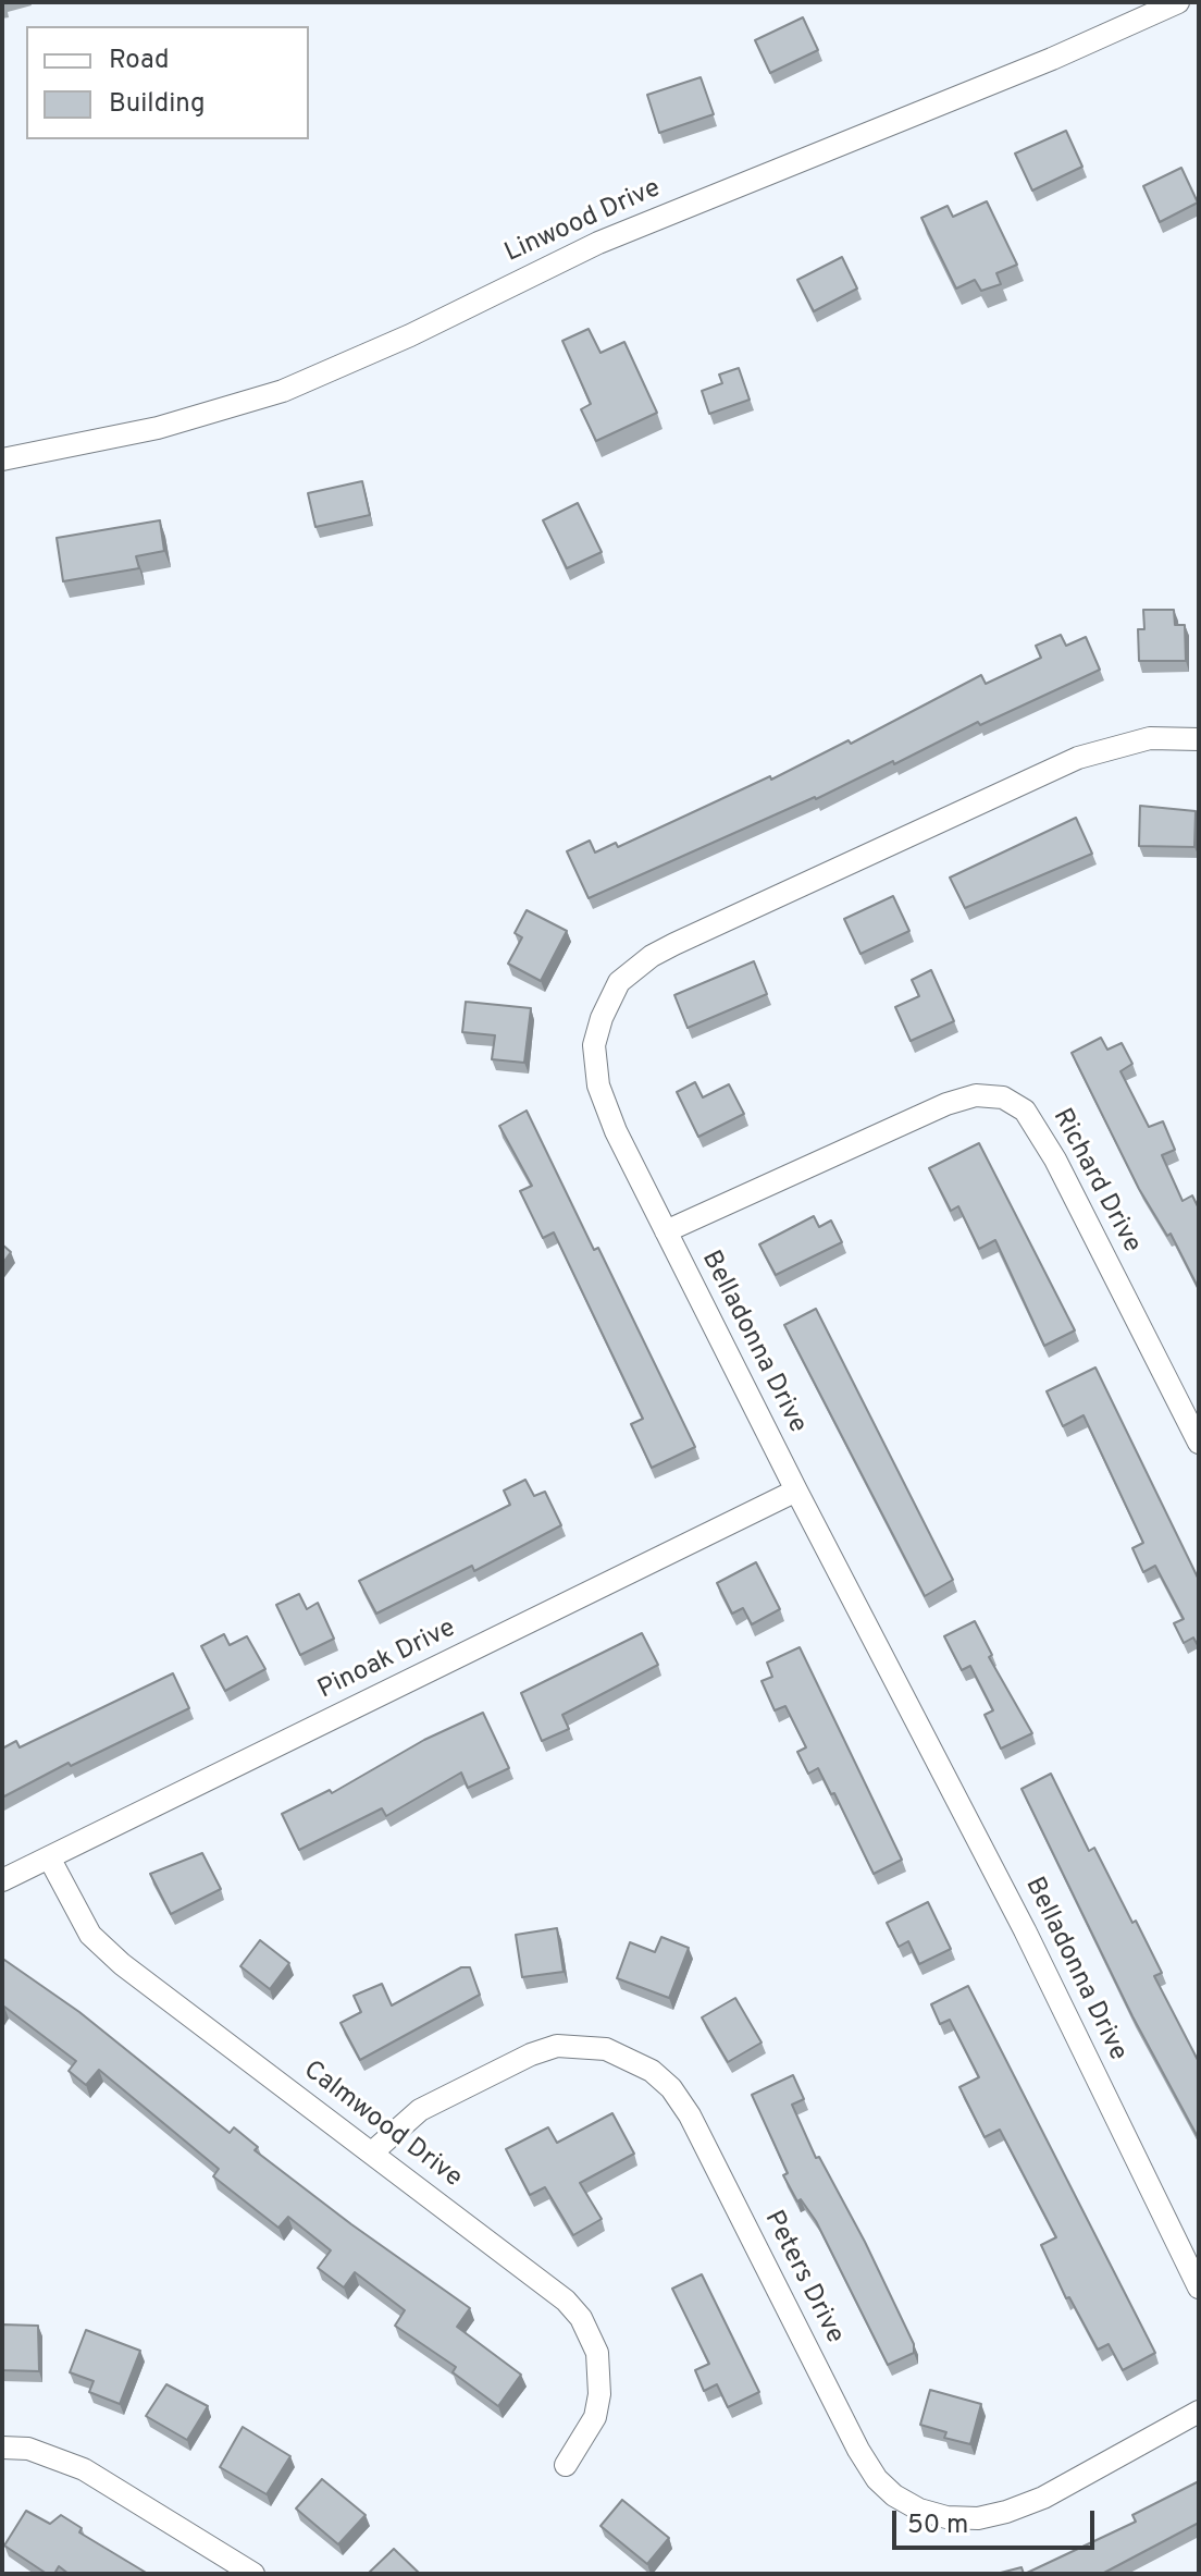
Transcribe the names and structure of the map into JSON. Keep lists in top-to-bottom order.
{
  "streets": {
    "street": [
      "Linwood Drive",
      "Richard Drive",
      "Belladonna Drive",
      "Pinoak Drive",
      "Calmwood Drive",
      "Peters Drive"
    ]
  },
  "crossings": [
    ["Richard Drive", "Belladonna Drive"],
    ["Belladonna Drive", "Pinoak Drive"],
    ["Pinoak Drive", "Calmwood Drive"],
    ["Calmwood Drive", "Peters Drive"]
  ],
  "legend": ["Road", "Building"],
  "scale_bar": "50 m"
}
